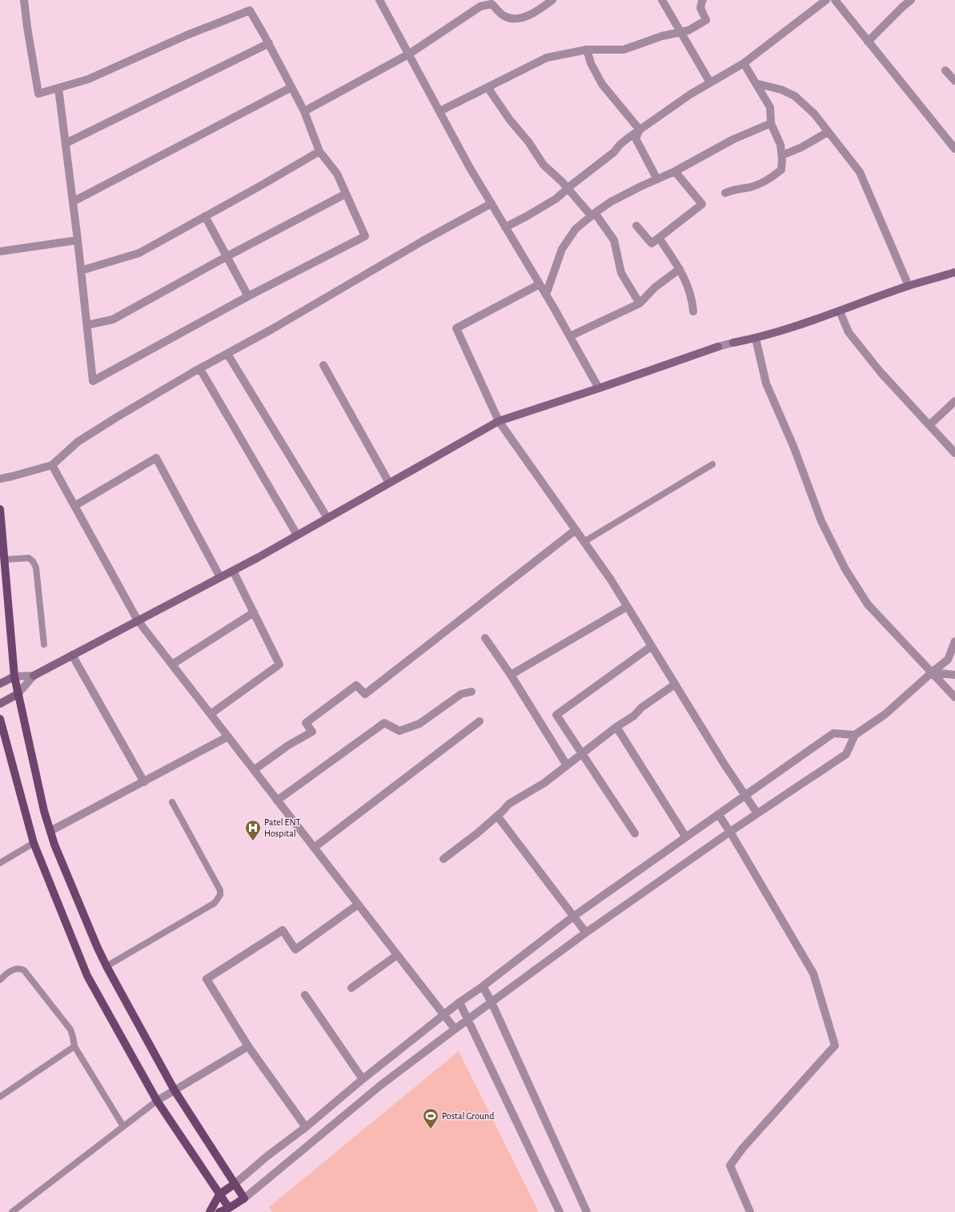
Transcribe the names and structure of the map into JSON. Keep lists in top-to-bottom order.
{
  "places": {
    "hospital": ["Patel ENT Hospital"],
    "sports": ["Postal Ground"]
  }
}
